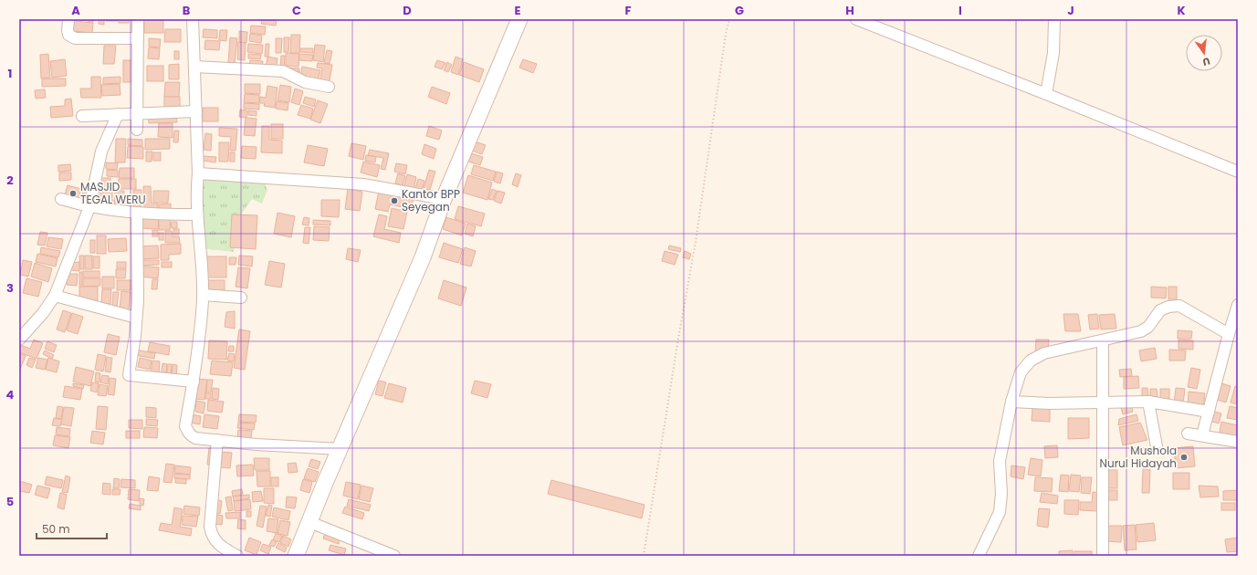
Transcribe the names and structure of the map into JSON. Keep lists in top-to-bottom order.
{
  "places": ["MASJID TEGAL WERU", "Kantor BPP Seyegan", "Mushola Nurul Hidayah"],
  "scale_bar": "50 m",
  "north": "bottom",
  "grid": {
    "columns": [
      "A",
      "B",
      "C",
      "D",
      "E",
      "F",
      "G",
      "H",
      "I",
      "J",
      "K"
    ],
    "rows": [
      "1",
      "2",
      "3",
      "4",
      "5"
    ]
  }
}
